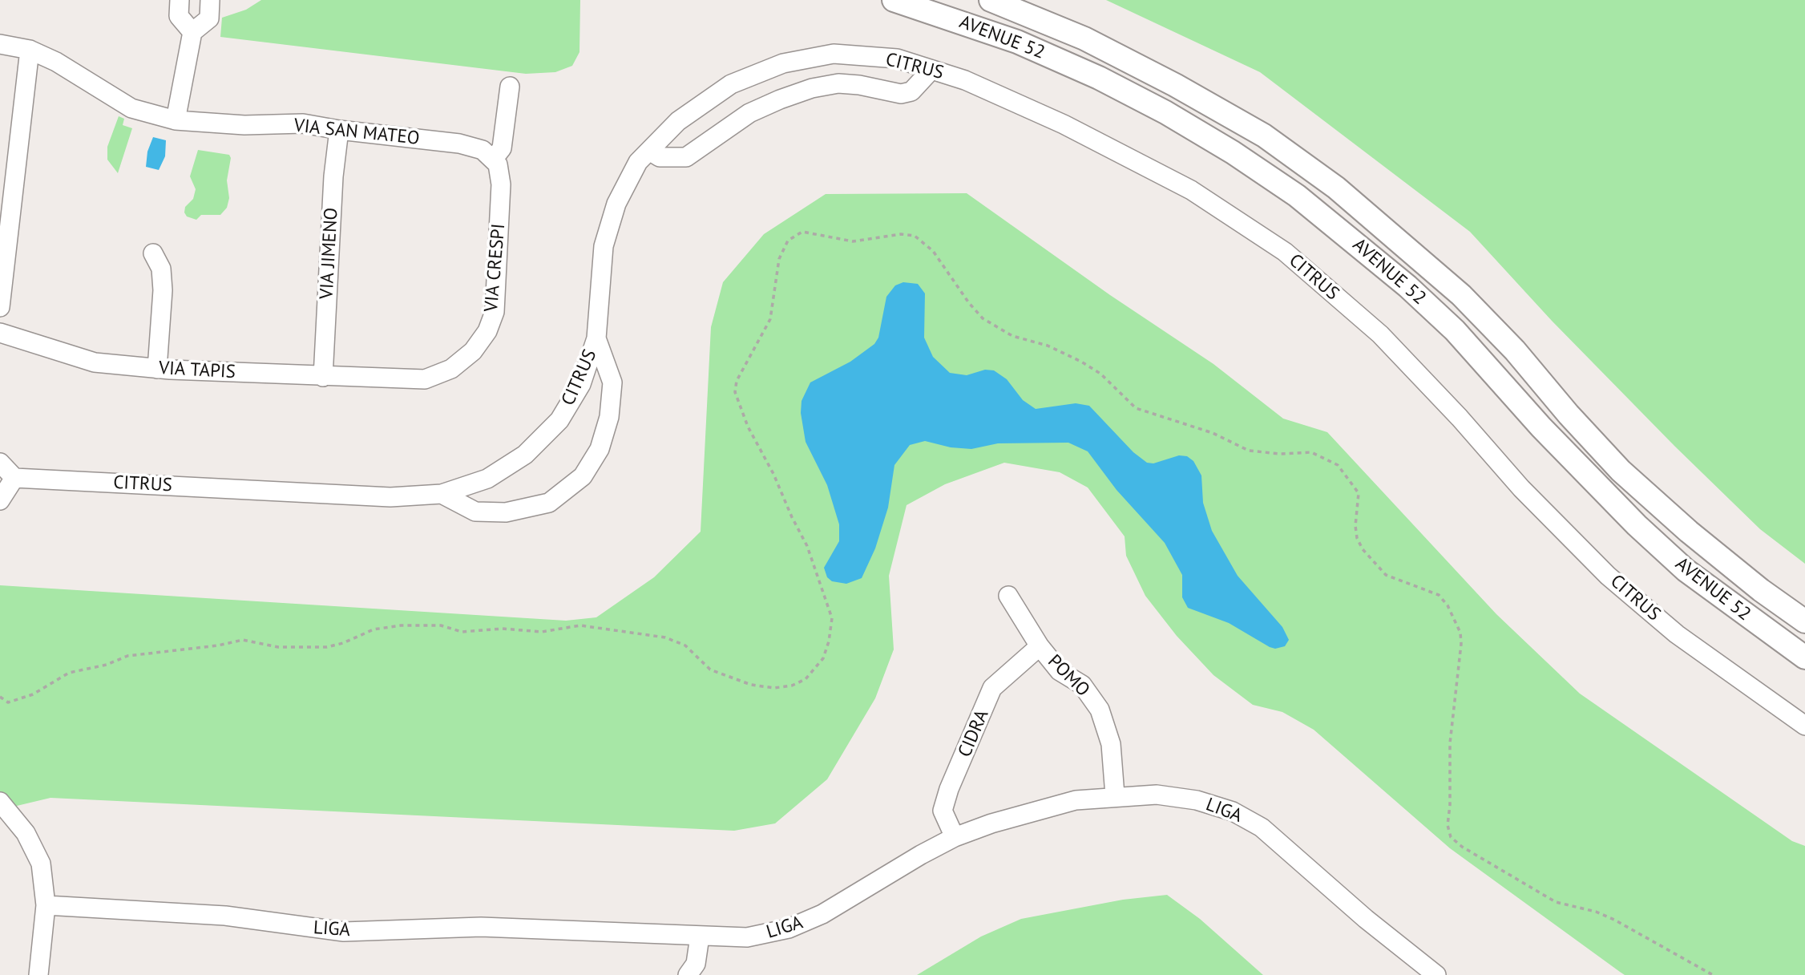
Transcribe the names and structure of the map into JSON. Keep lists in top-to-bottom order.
{
  "streets": {
    "main road": ["AVENUE 52"],
    "street": [
      "CITRUS",
      "VIA SAN MATEO",
      "VIA JIMENO",
      "VIA CRESPI",
      "VIA TAPIS",
      "POMO",
      "CIDRA",
      "LIGA"
    ]
  },
  "crossings": [
    ["VIA SAN MATEO", "VIA JIMENO"],
    ["VIA SAN MATEO", "VIA CRESPI"],
    ["VIA JIMENO", "VIA TAPIS"],
    ["VIA CRESPI", "VIA TAPIS"],
    ["POMO", "CIDRA"],
    ["POMO", "LIGA"],
    ["CIDRA", "LIGA"]
  ]
}
